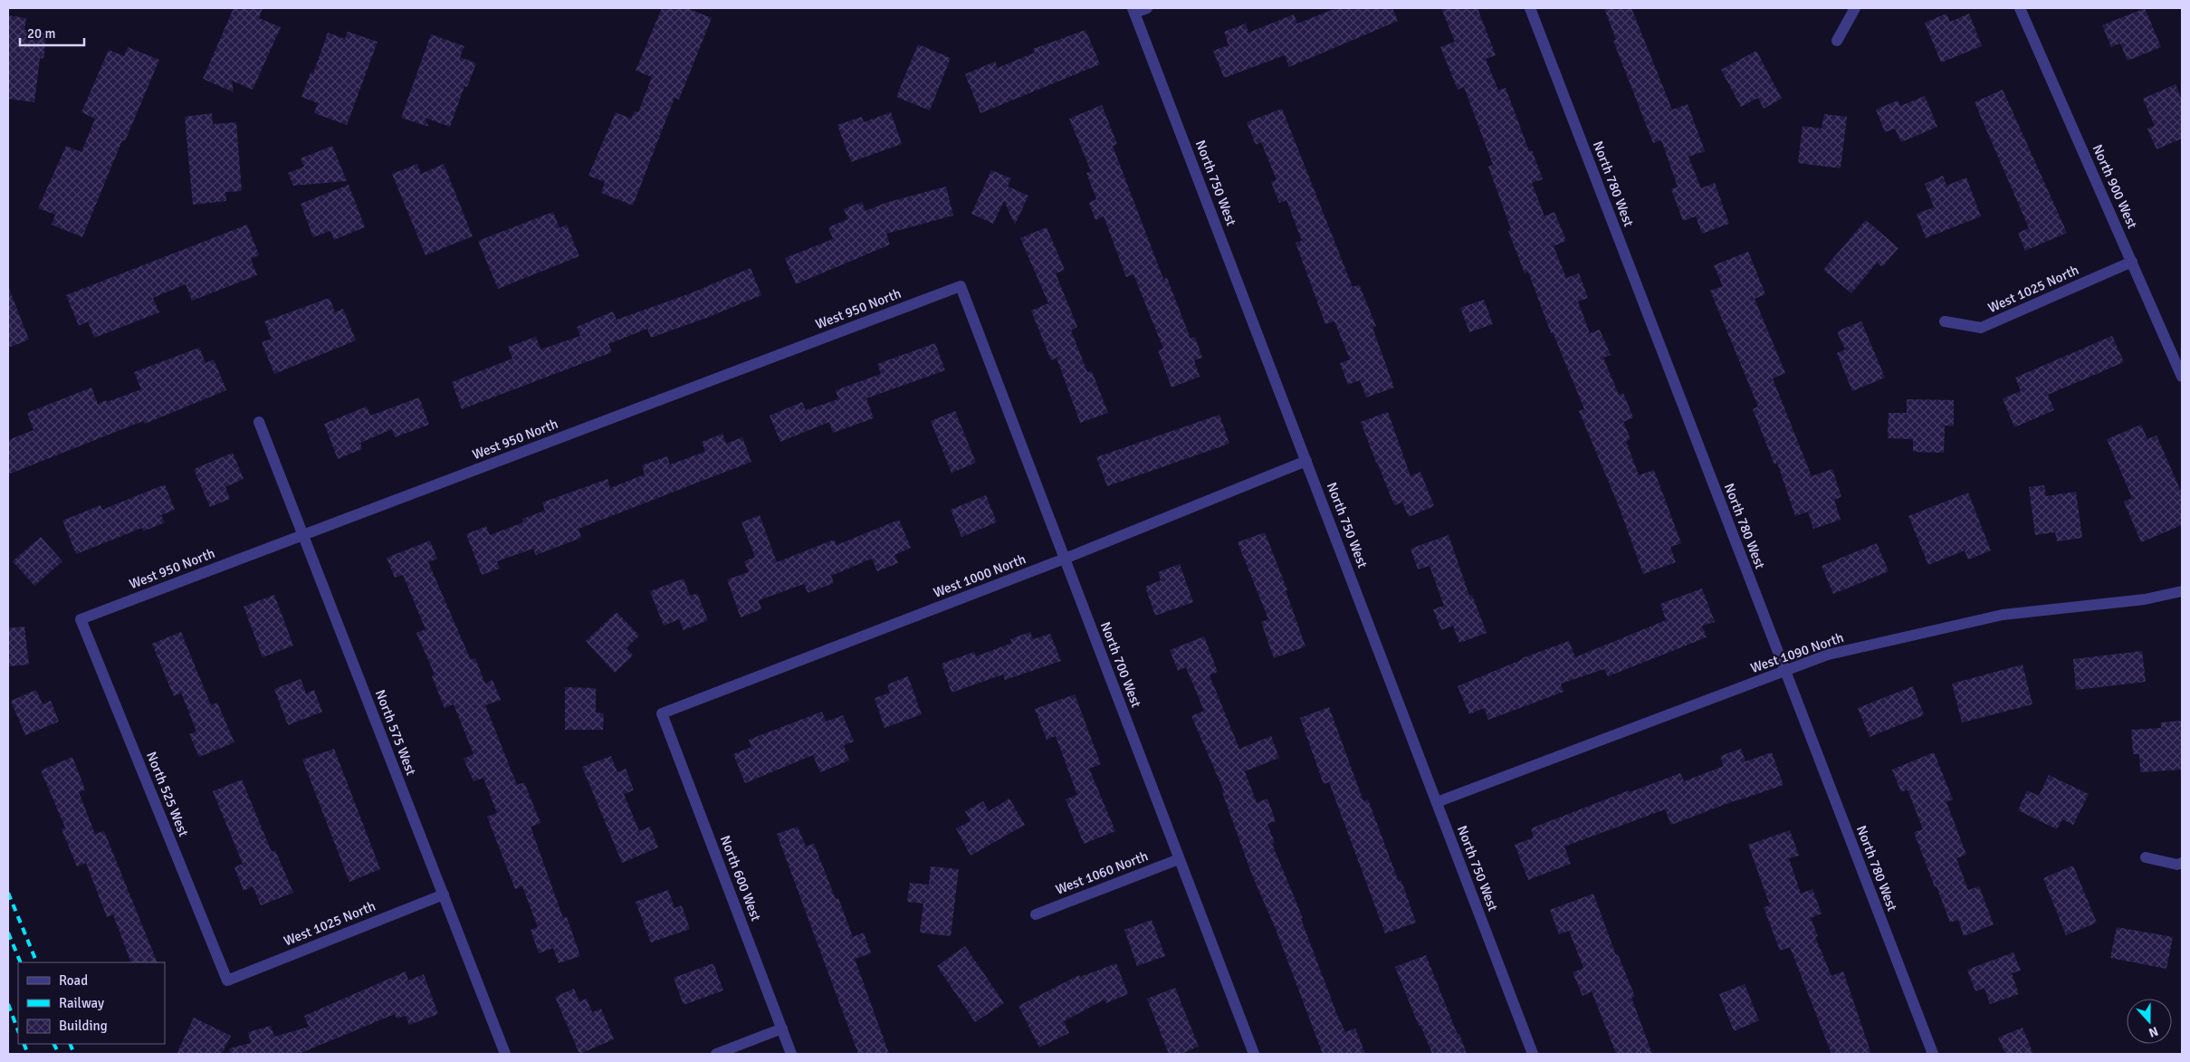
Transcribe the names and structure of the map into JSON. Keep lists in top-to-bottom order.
{
  "streets": {
    "street": [
      "North 750 West",
      "North 780 West",
      "North 900 West",
      "West 1025 North",
      "West 950 North",
      "West 1000 North",
      "West 1090 North",
      "North 700 West",
      "North 575 West",
      "North 525 West",
      "West 1060 North",
      "North 600 West"
    ]
  },
  "crossings": [
    ["North 750 West", "West 1000 North"],
    ["North 750 West", "West 1090 North"],
    ["North 780 West", "West 1090 North"],
    ["North 900 West", "West 1025 North"],
    ["West 1025 North", "North 575 West"],
    ["West 1025 North", "North 525 West"],
    ["West 950 North", "North 700 West"],
    ["West 950 North", "North 575 West"],
    ["West 950 North", "North 525 West"],
    ["West 1000 North", "North 700 West"],
    ["West 1000 North", "North 600 West"],
    ["North 700 West", "West 1060 North"]
  ],
  "legend": ["Road", "Railway", "Building"],
  "scale_bar": "20 m",
  "north": "bottom"
}
